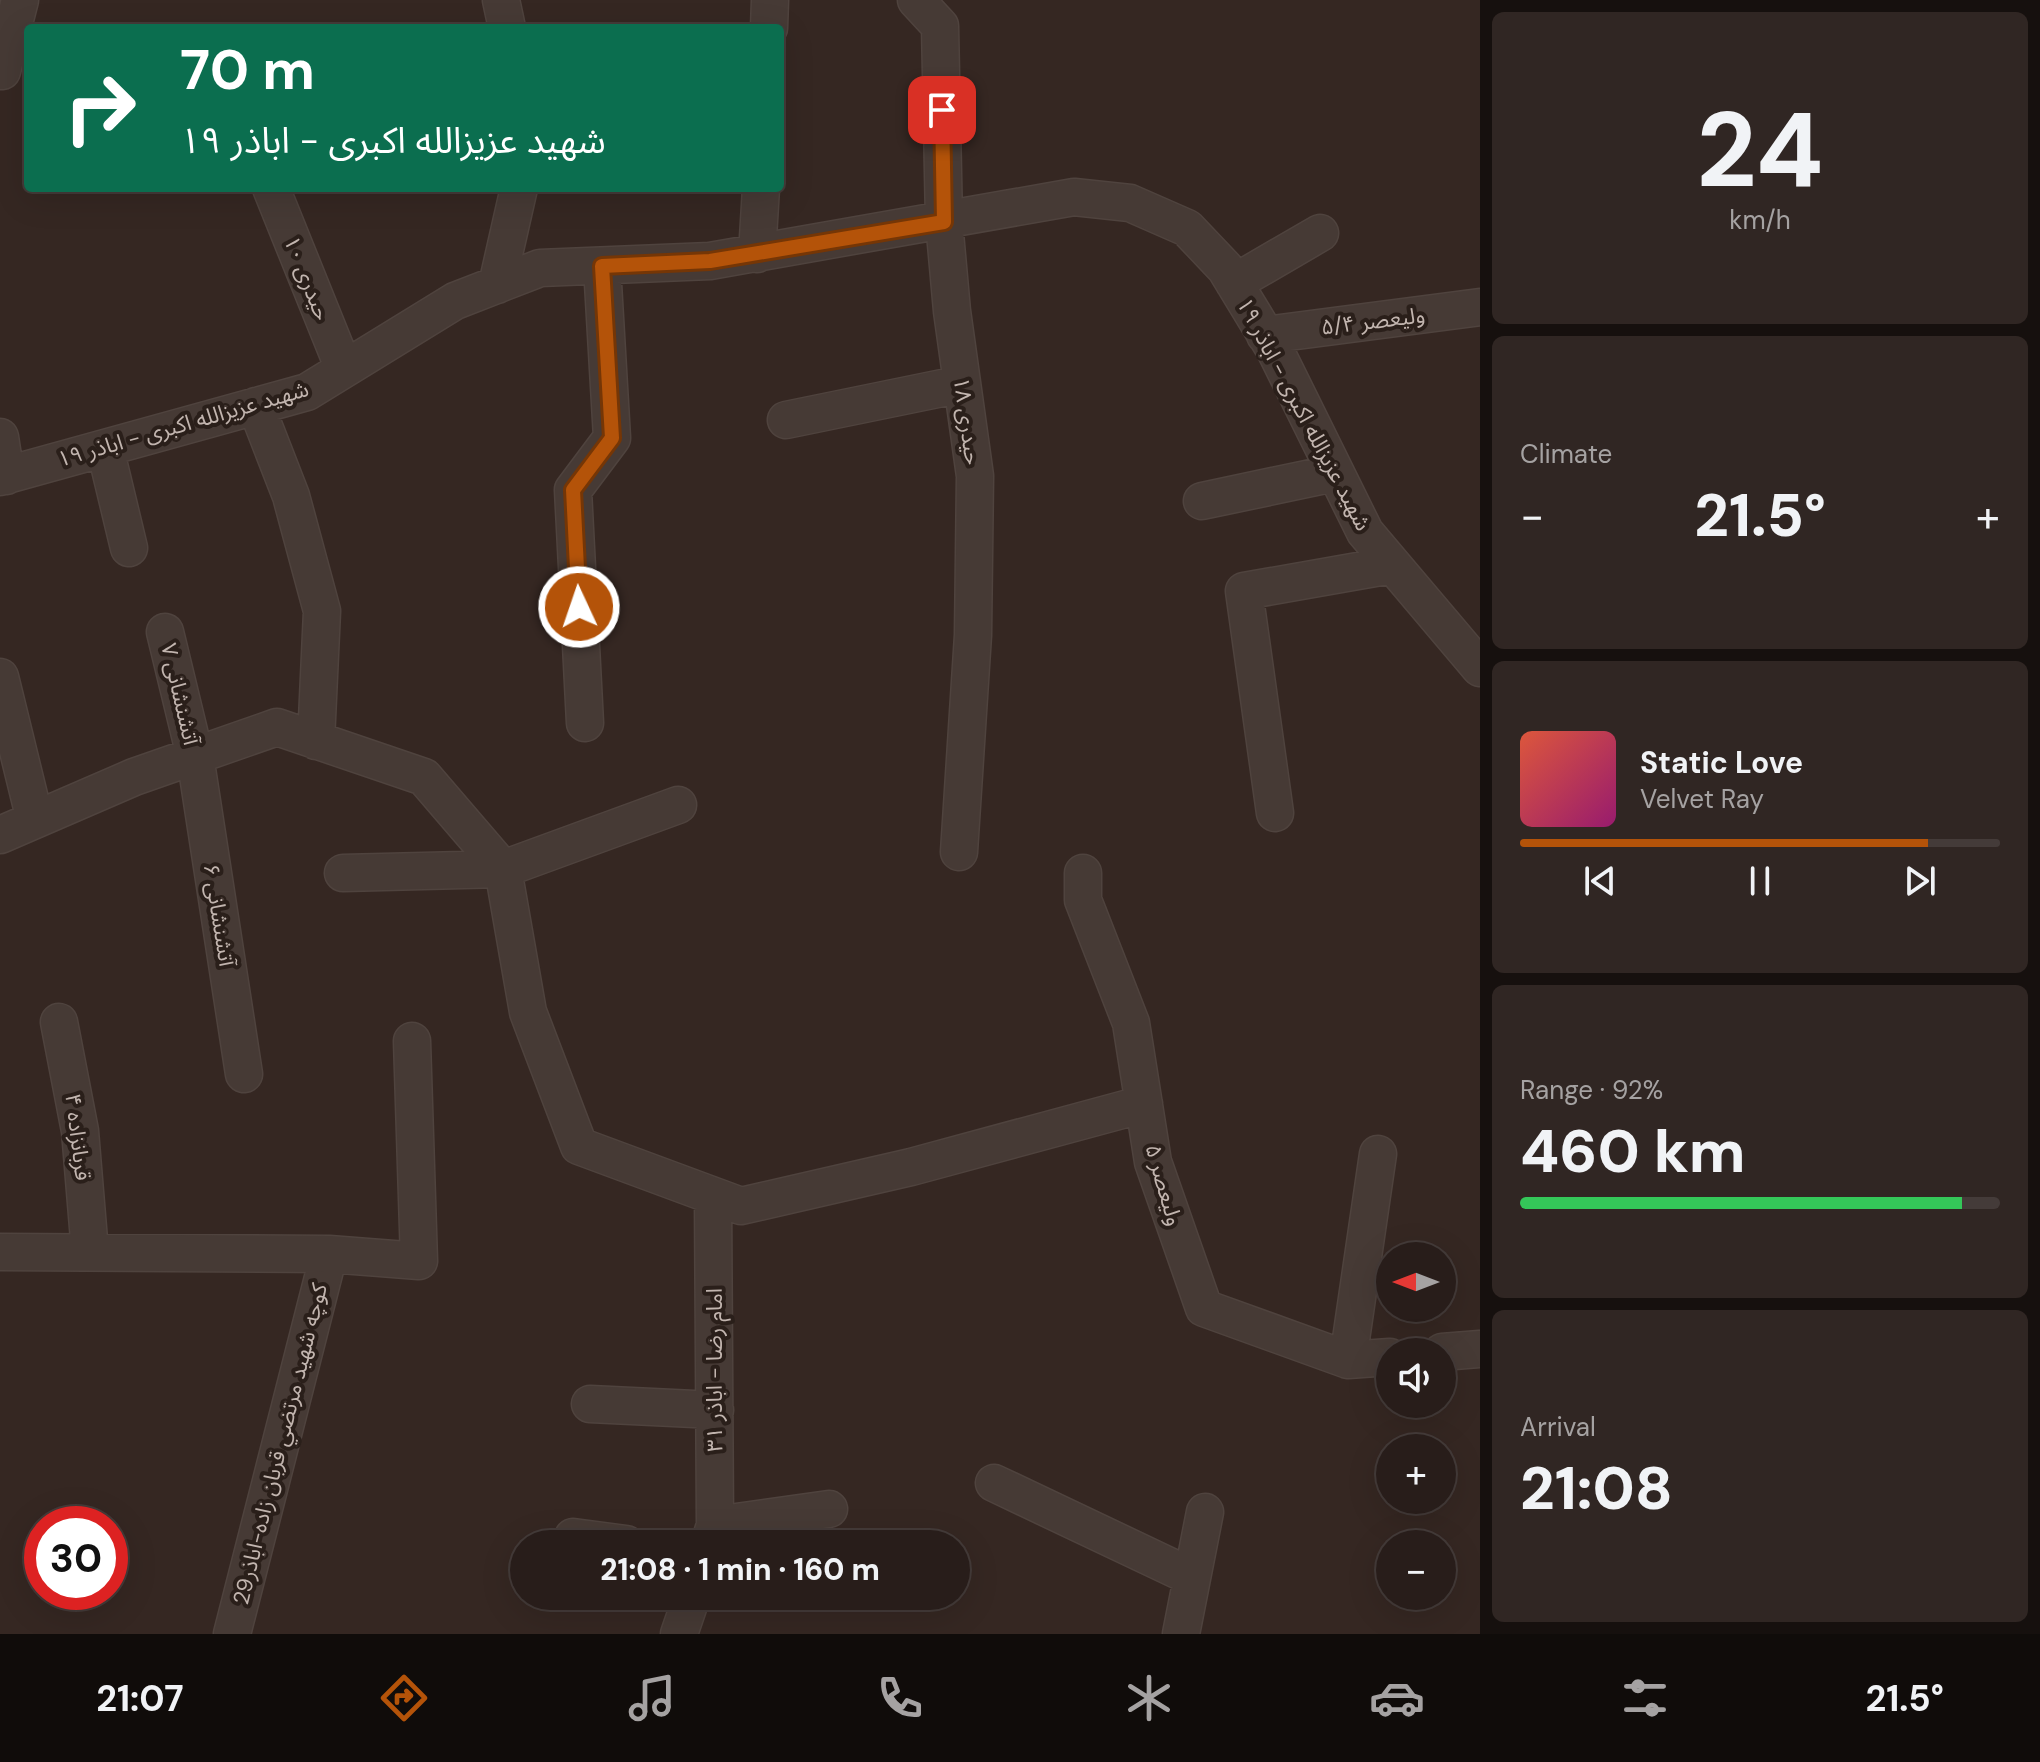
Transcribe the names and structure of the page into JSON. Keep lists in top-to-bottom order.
{
  "streets": {
    "street": [
      "حیدری ۱۰",
      "ولیعصر ۵/۴",
      "شهید عزیزالله اکبری - اباذر ۱۹",
      "حیدری ۱۸",
      "آتشنشانی ۷",
      "آتشنشانی ۶",
      "قربانزاده ۴",
      "ولیعصر ۵",
      "امام رضا - اباذر ۳۱",
      "كوچه شهيد مرتضي قربان زاده-اباذر29"
    ]
  },
  "crossings": [
    ["حیدری ۱۰", "شهید عزیزالله اکبری - اباذر ۱۹"],
    ["ولیعصر ۵/۴", "شهید عزیزالله اکبری - اباذر ۱۹"],
    ["شهید عزیزالله اکبری - اباذر ۱۹", "حیدری ۱۸"],
    ["آتشنشانی ۷", "آتشنشانی ۶"]
  ],
  "north": "left",
  "page": {
    "tile": [
      ["24", "km/h"],
      "Climate",
      ["Range · 92%", "460 km"],
      ["Arrival", "21:08"]
    ],
    "turn": ["70 m", "شهید عزیزالله اکبری - اباذر ۱۹"],
    "heat": ["−", "21.5°", "+"],
    "song": ["Static Love", "Velvet Ray"],
    "map_buttons": ["+", "−"],
    "limit": "30",
    "trip": "21:08 · 1 min · 160 m",
    "tabs": ["21:07", "21.5°"]
  }
}
